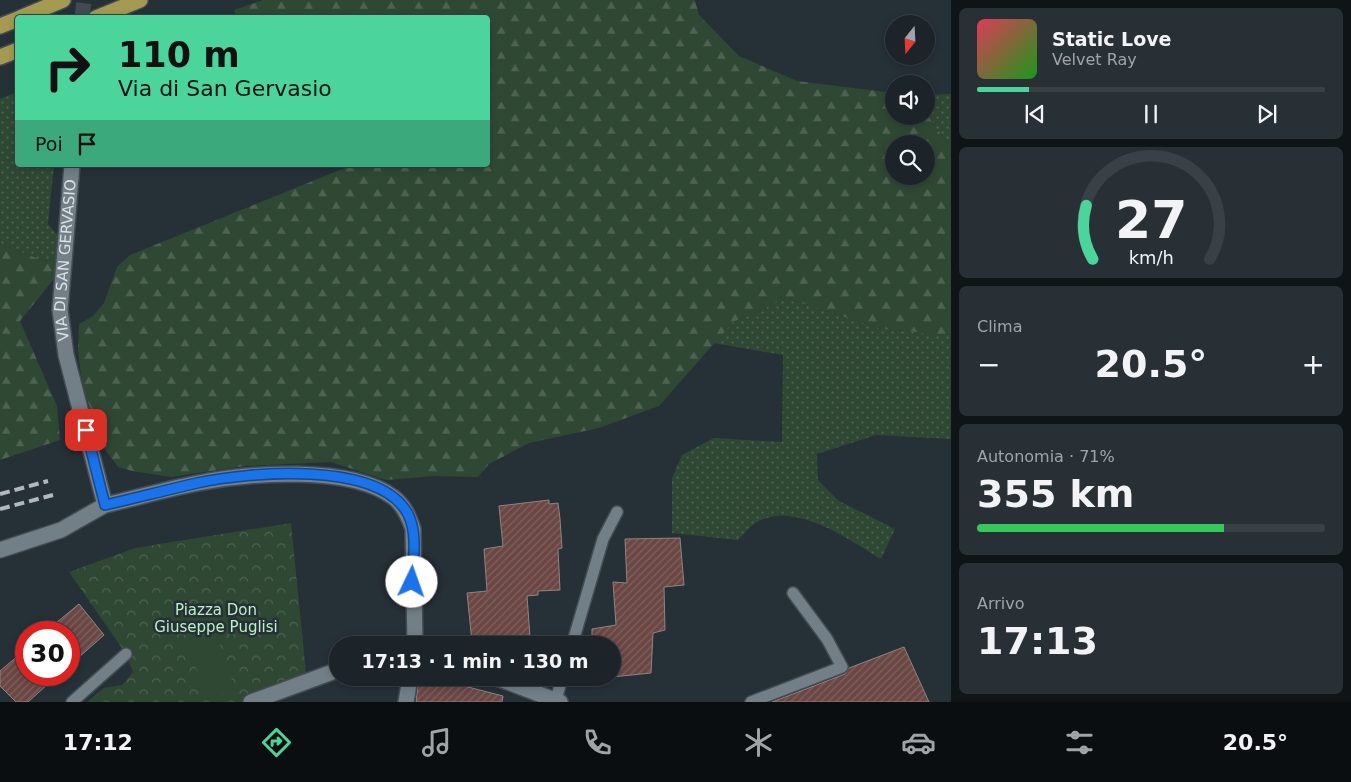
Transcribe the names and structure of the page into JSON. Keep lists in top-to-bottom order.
{
  "streets": {
    "street": ["VIA DI SAN GERVASIO"]
  },
  "parks": ["Piazza Don Giuseppe Puglisi"],
  "north": "bottom",
  "page": {
    "turn": ["110 m", "Via di San Gervasio"],
    "song": ["Static Love", "Velvet Ray"],
    "then": "Poi",
    "tile": [
      "Clima",
      ["Autonomia · 71%", "355 km"],
      ["Arrivo", "17:13"]
    ],
    "heat": ["−", "20.5°", "+"],
    "limit": "30",
    "trip": "17:13 · 1 min · 130 m",
    "tabs": ["17:12", "20.5°"],
    "gauge": ["27", "km/h"]
  }
}
